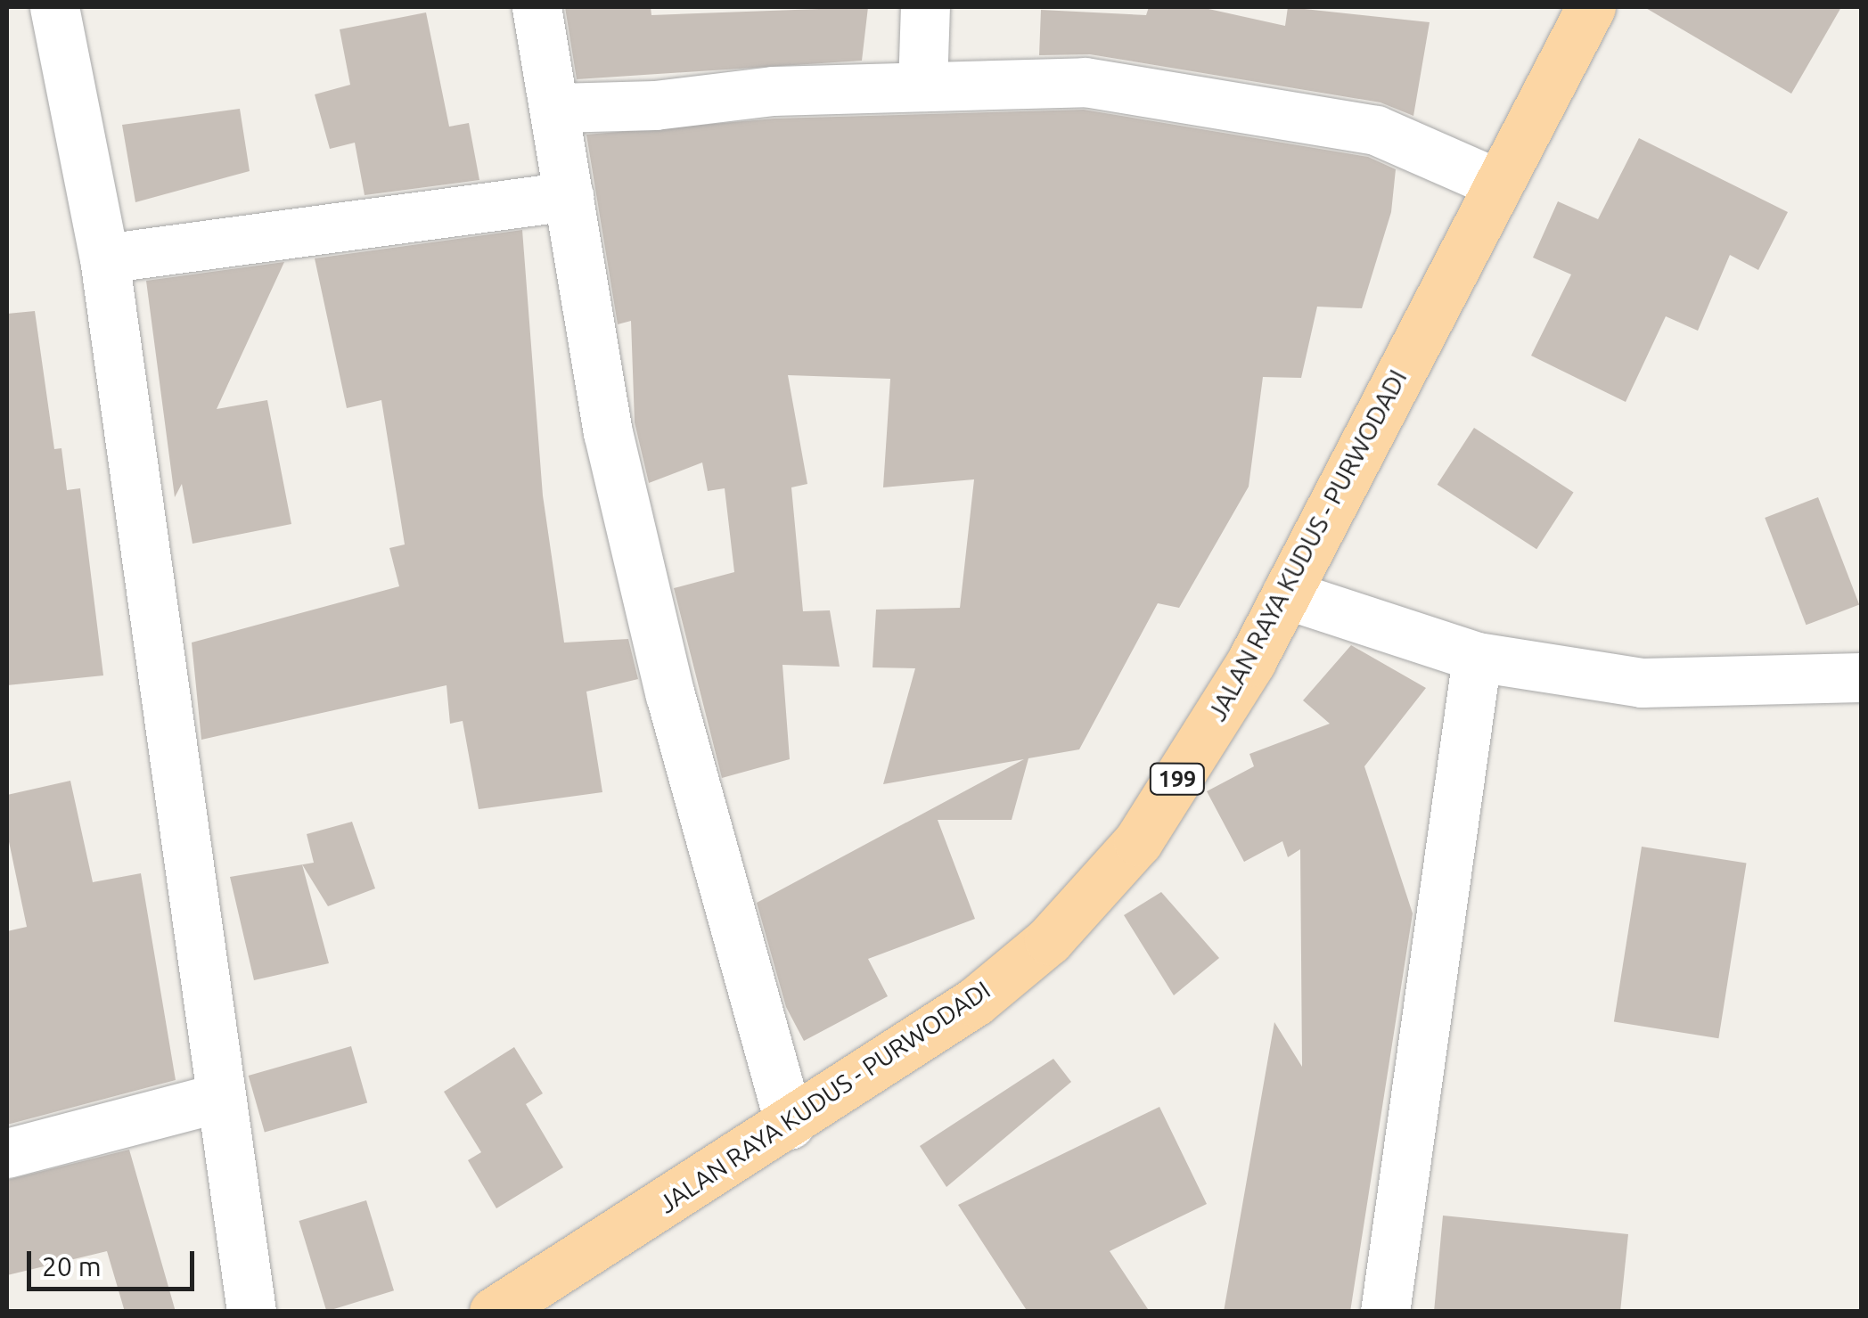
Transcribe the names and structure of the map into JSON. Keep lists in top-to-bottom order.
{
  "streets": {
    "main road": ["JALAN RAYA KUDUS - PURWODADI", "199"]
  },
  "scale_bar": "20 m"
}
